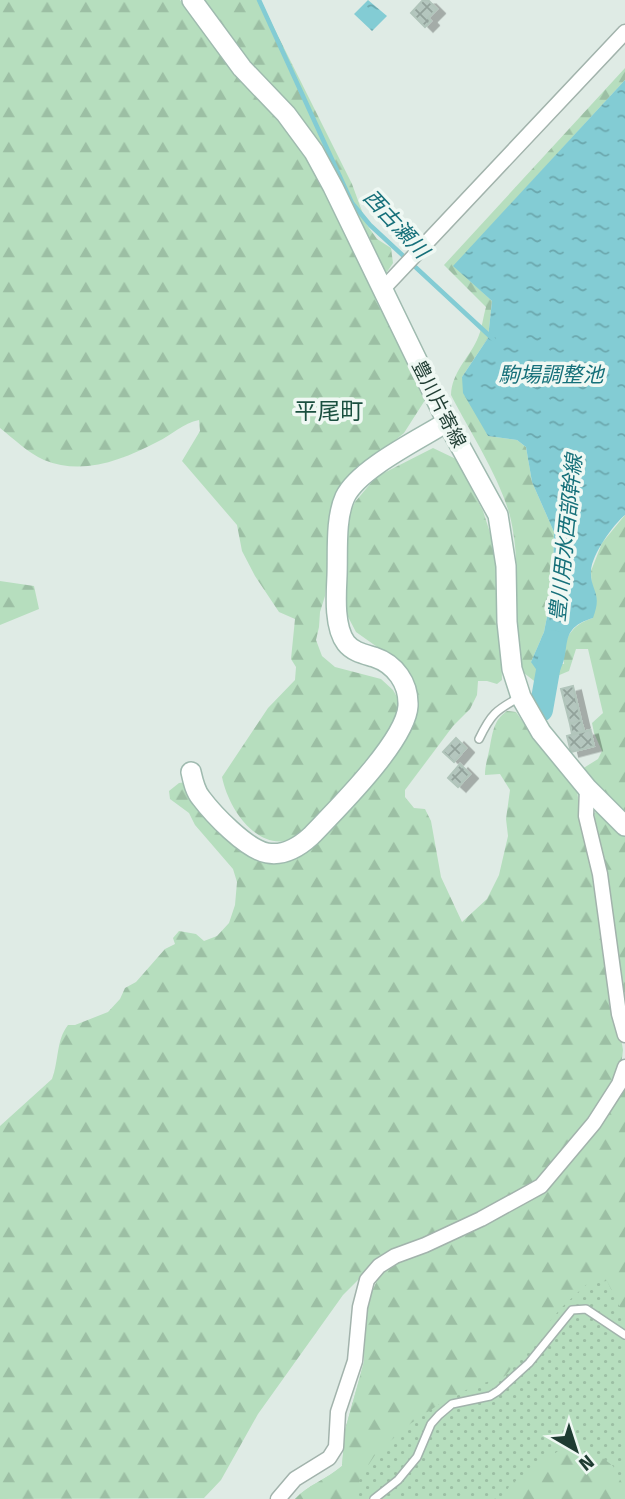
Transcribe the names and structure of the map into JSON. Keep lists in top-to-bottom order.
{
  "streets": {
    "main road": ["豊川片寄線"]
  },
  "districts": ["平尾町"],
  "water": ["西古瀬川", "駒場調整池", "豊川用水西部幹線"],
  "north": "bottom right"
}
